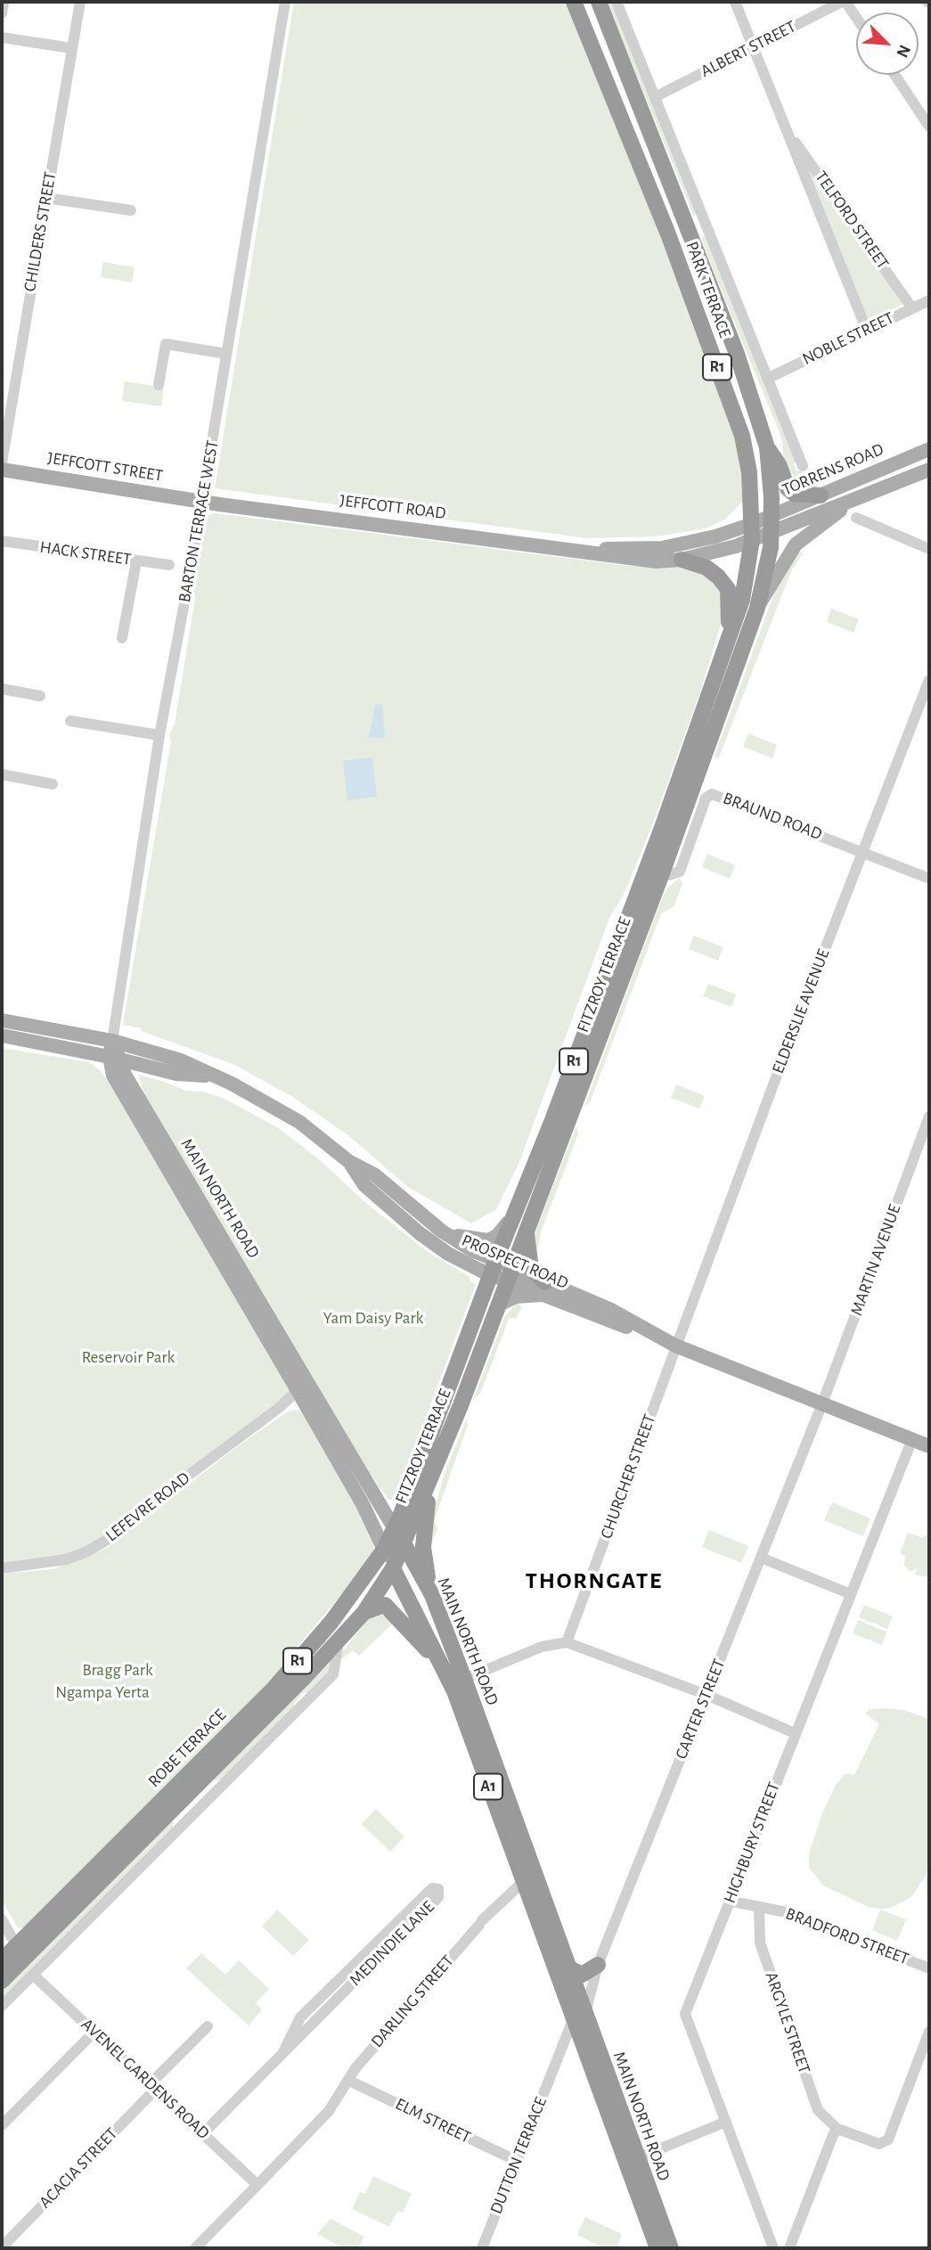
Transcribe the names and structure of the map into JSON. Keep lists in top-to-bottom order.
{
  "streets": {
    "highway": [
      "PARK TERRACE",
      "R1",
      "FITZROY TERRACE",
      "MAIN NORTH ROAD",
      "ROBE TERRACE",
      "A1"
    ],
    "main road": [
      "JEFFCOTT STREET",
      "TORRENS ROAD",
      "JEFFCOTT ROAD",
      "PROSPECT ROAD"
    ],
    "street": [
      "ALBERT STREET",
      "TELFORD STREET",
      "CHILDERS STREET",
      "NOBLE STREET",
      "BARTON TERRACE WEST",
      "HACK STREET",
      "BRAUND ROAD",
      "ELDERSLIE AVENUE",
      "MARTIN AVENUE",
      "CHURCHER STREET",
      "LEFEVRE ROAD",
      "CARTER STREET",
      "HIGHBURY STREET",
      "BRADFORD STREET",
      "MEDINDIE LANE",
      "DARLING STREET",
      "ARGYLE STREET",
      "AVENEL GARDENS ROAD",
      "ELM STREET",
      "DUTTON TERRACE",
      "ACACIA STREET"
    ]
  },
  "crossings": [
    ["ALBERT STREET", "TELFORD STREET"],
    ["ALBERT STREET", "PARK TERRACE"],
    ["TELFORD STREET", "NOBLE STREET"],
    ["PARK TERRACE", "NOBLE STREET"],
    ["PARK TERRACE", "TORRENS ROAD"],
    ["PARK TERRACE", "JEFFCOTT ROAD"],
    ["PARK TERRACE", "FITZROY TERRACE"],
    ["JEFFCOTT STREET", "JEFFCOTT ROAD"],
    ["JEFFCOTT STREET", "BARTON TERRACE WEST"],
    ["TORRENS ROAD", "JEFFCOTT ROAD"],
    ["TORRENS ROAD", "FITZROY TERRACE"],
    ["JEFFCOTT ROAD", "BARTON TERRACE WEST"],
    ["JEFFCOTT ROAD", "FITZROY TERRACE"],
    ["BARTON TERRACE WEST", "PROSPECT ROAD"],
    ["BRAUND ROAD", "FITZROY TERRACE"],
    ["BRAUND ROAD", "ELDERSLIE AVENUE"],
    ["FITZROY TERRACE", "MAIN NORTH ROAD"],
    ["FITZROY TERRACE", "PROSPECT ROAD"],
    ["FITZROY TERRACE", "ROBE TERRACE"],
    ["ELDERSLIE AVENUE", "PROSPECT ROAD"],
    ["ELDERSLIE AVENUE", "CHURCHER STREET"],
    ["MAIN NORTH ROAD", "PROSPECT ROAD"],
    ["MAIN NORTH ROAD", "LEFEVRE ROAD"],
    ["MAIN NORTH ROAD", "CARTER STREET"],
    ["MAIN NORTH ROAD", "ROBE TERRACE"],
    ["MAIN NORTH ROAD", "DARLING STREET"],
    ["MAIN NORTH ROAD", "DUTTON TERRACE"],
    ["MARTIN AVENUE", "PROSPECT ROAD"],
    ["MARTIN AVENUE", "CARTER STREET"],
    ["PROSPECT ROAD", "CHURCHER STREET"],
    ["PROSPECT ROAD", "CARTER STREET"],
    ["PROSPECT ROAD", "HIGHBURY STREET"],
    ["CARTER STREET", "DUTTON TERRACE"],
    ["HIGHBURY STREET", "BRADFORD STREET"],
    ["BRADFORD STREET", "ARGYLE STREET"],
    ["MEDINDIE LANE", "AVENEL GARDENS ROAD"],
    ["DARLING STREET", "ELM STREET"],
    ["AVENEL GARDENS ROAD", "ACACIA STREET"],
    ["ELM STREET", "DUTTON TERRACE"]
  ],
  "districts": ["THORNGATE"],
  "parks": [
    "Yam Daisy Park",
    "Reservoir Park",
    "Bragg Park",
    "Ngampa Yerta"
  ],
  "north": "bottom right"
}
